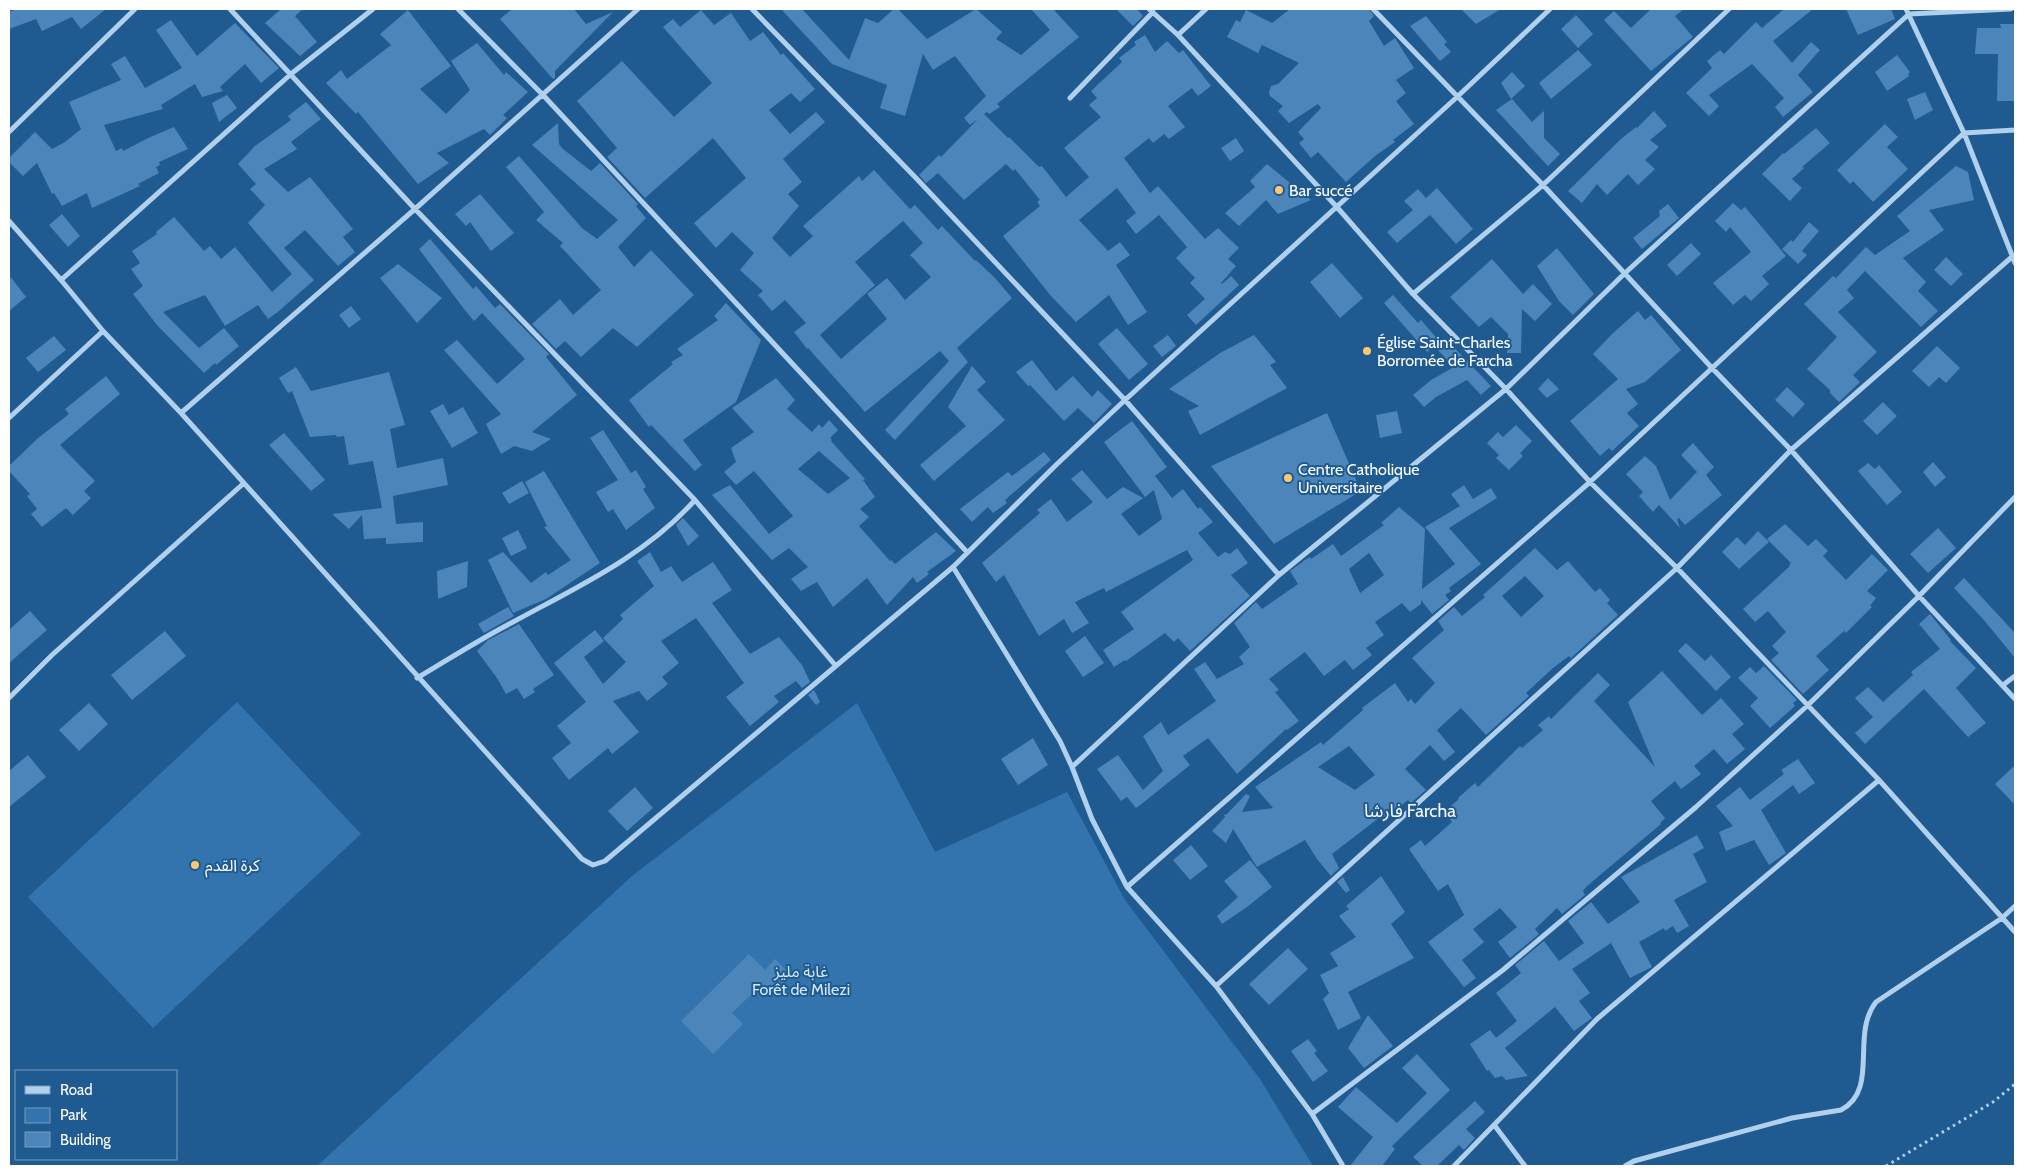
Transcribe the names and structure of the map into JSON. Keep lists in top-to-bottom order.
{
  "districts": ["فارشا Farcha"],
  "parks": ["غابة مليز Forêt de Milezi"],
  "places": [
    "Bar succé",
    "Église Saint-Charles Borromée de Farcha",
    "Centre Catholique Universitaire",
    "كرة القدم"
  ],
  "legend": ["Road", "Park", "Building"]
}
